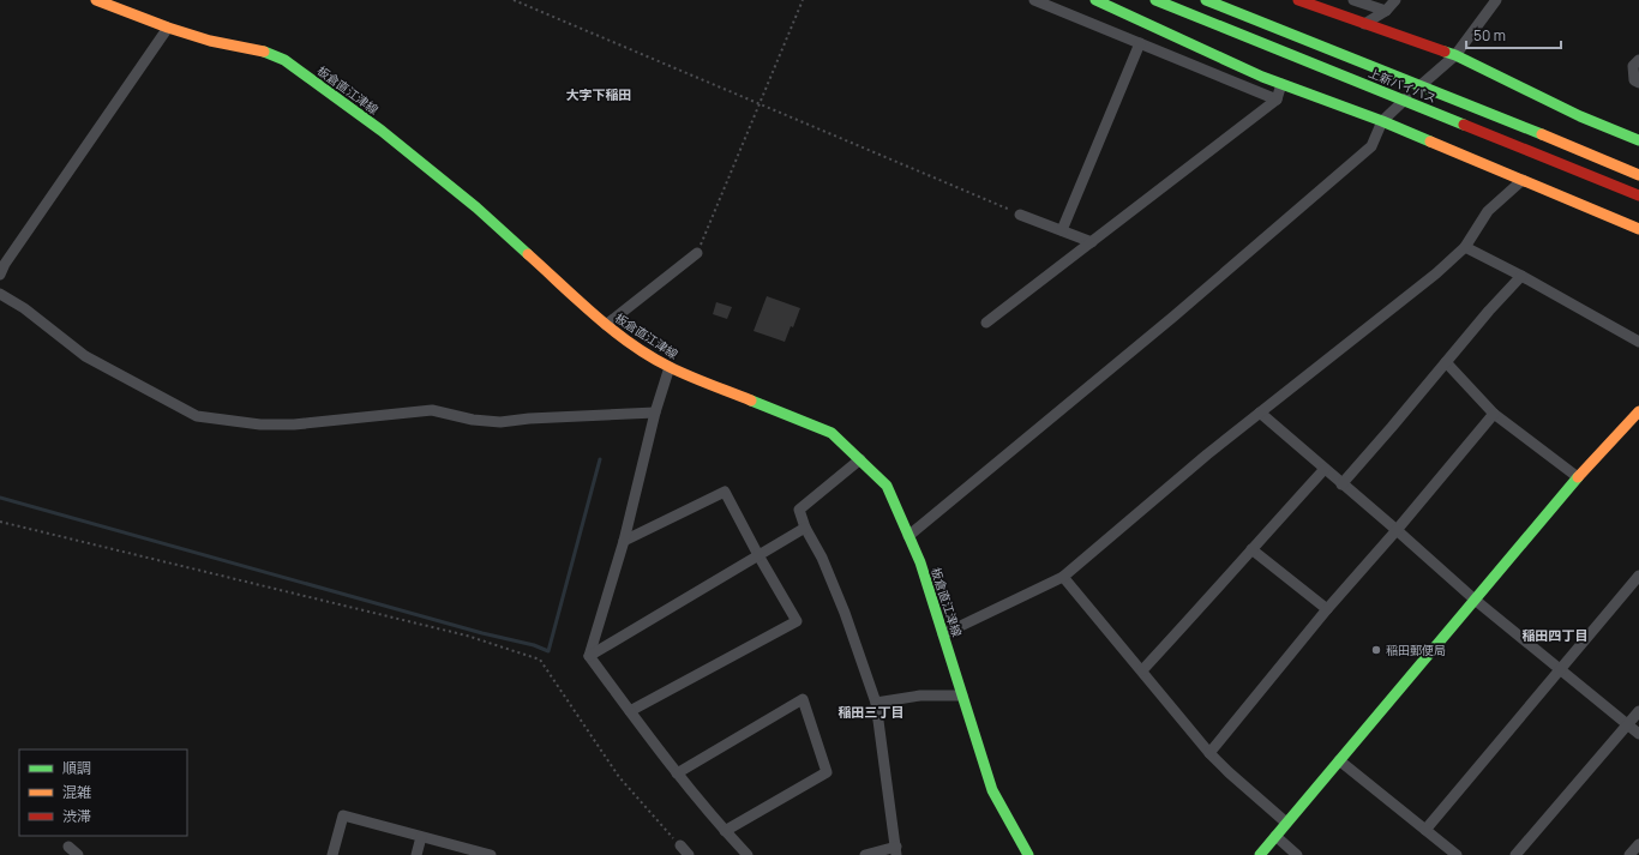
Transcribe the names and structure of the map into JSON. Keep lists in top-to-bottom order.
{
  "streets": {
    "main road": ["上新バイパス", "板倉直江津線"]
  },
  "districts": ["大字下稲田", "稲田四丁目", "稲田三丁目"],
  "places": ["稲田郵便局"],
  "legend": ["順調", "混雑", "渋滞"],
  "scale_bar": "50 m"
}
